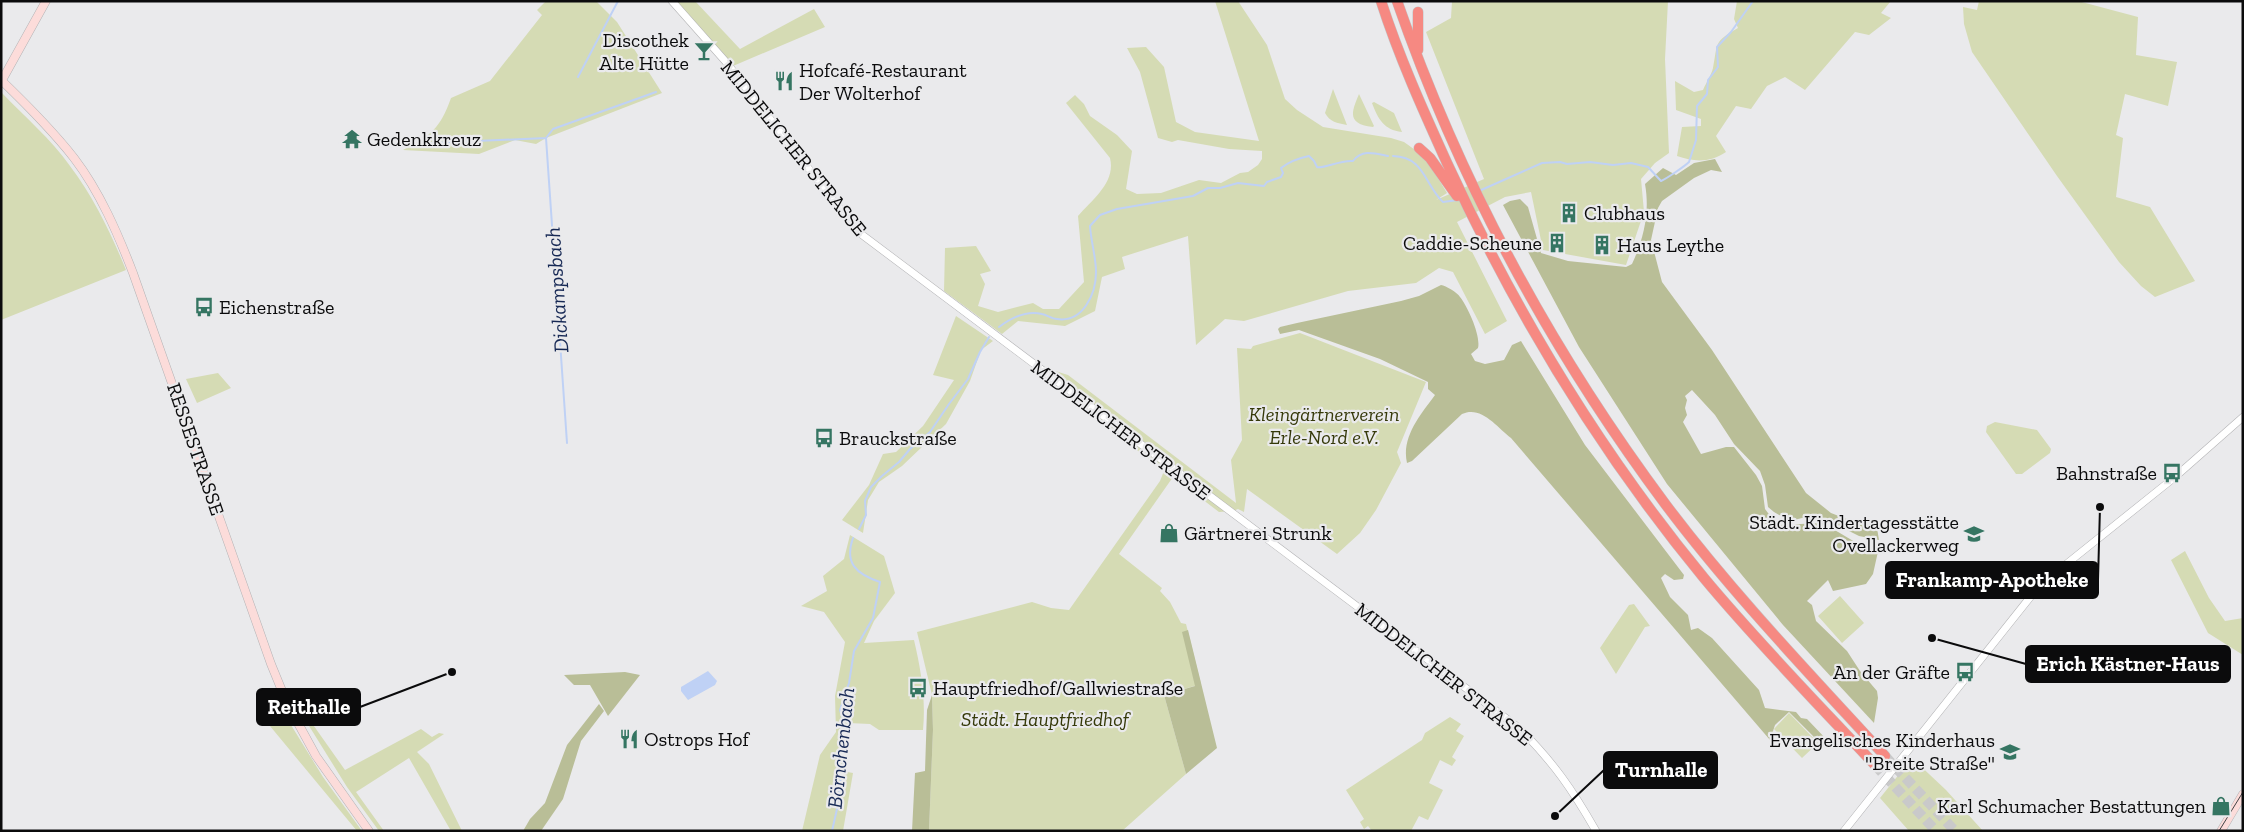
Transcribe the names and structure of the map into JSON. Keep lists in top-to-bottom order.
{
  "streets": {
    "main road": ["RESSESTRASSE"],
    "street": ["MIDDELICHER STRASSE"]
  },
  "water": ["Dickampsbach", "Börnchenbach"],
  "parks": ["Kleingärtnerverein Erle-Nord e.V.", "Städt. Hauptfriedhof"],
  "places": {
    "bar": ["Discothek Alte Hütte"],
    "restaurant": ["Hofcafé-Restaurant Der Wolterhof", "Ostrops Hof"],
    "temple": ["Gedenkkreuz"],
    "building": ["Clubhaus", "Caddie-Scheune", "Haus Leythe"],
    "bus stop": [
      "Eichenstraße",
      "Brauckstraße",
      "Bahnstraße",
      "An der Gräfte",
      "Hauptfriedhof/Gallwiestraße"
    ],
    "other": [
      "Frankamp-Apotheke",
      "Erich Kästner-Haus",
      "Reithalle",
      "Turnhalle"
    ],
    "shop": ["Gärtnerei Strunk", "Karl Schumacher Bestattungen"],
    "school or university": ["Städt. Kindertagesstätte Ovellackerweg", "Evangelisches Kinderhaus \"Breite Straße\""]
  }
}
